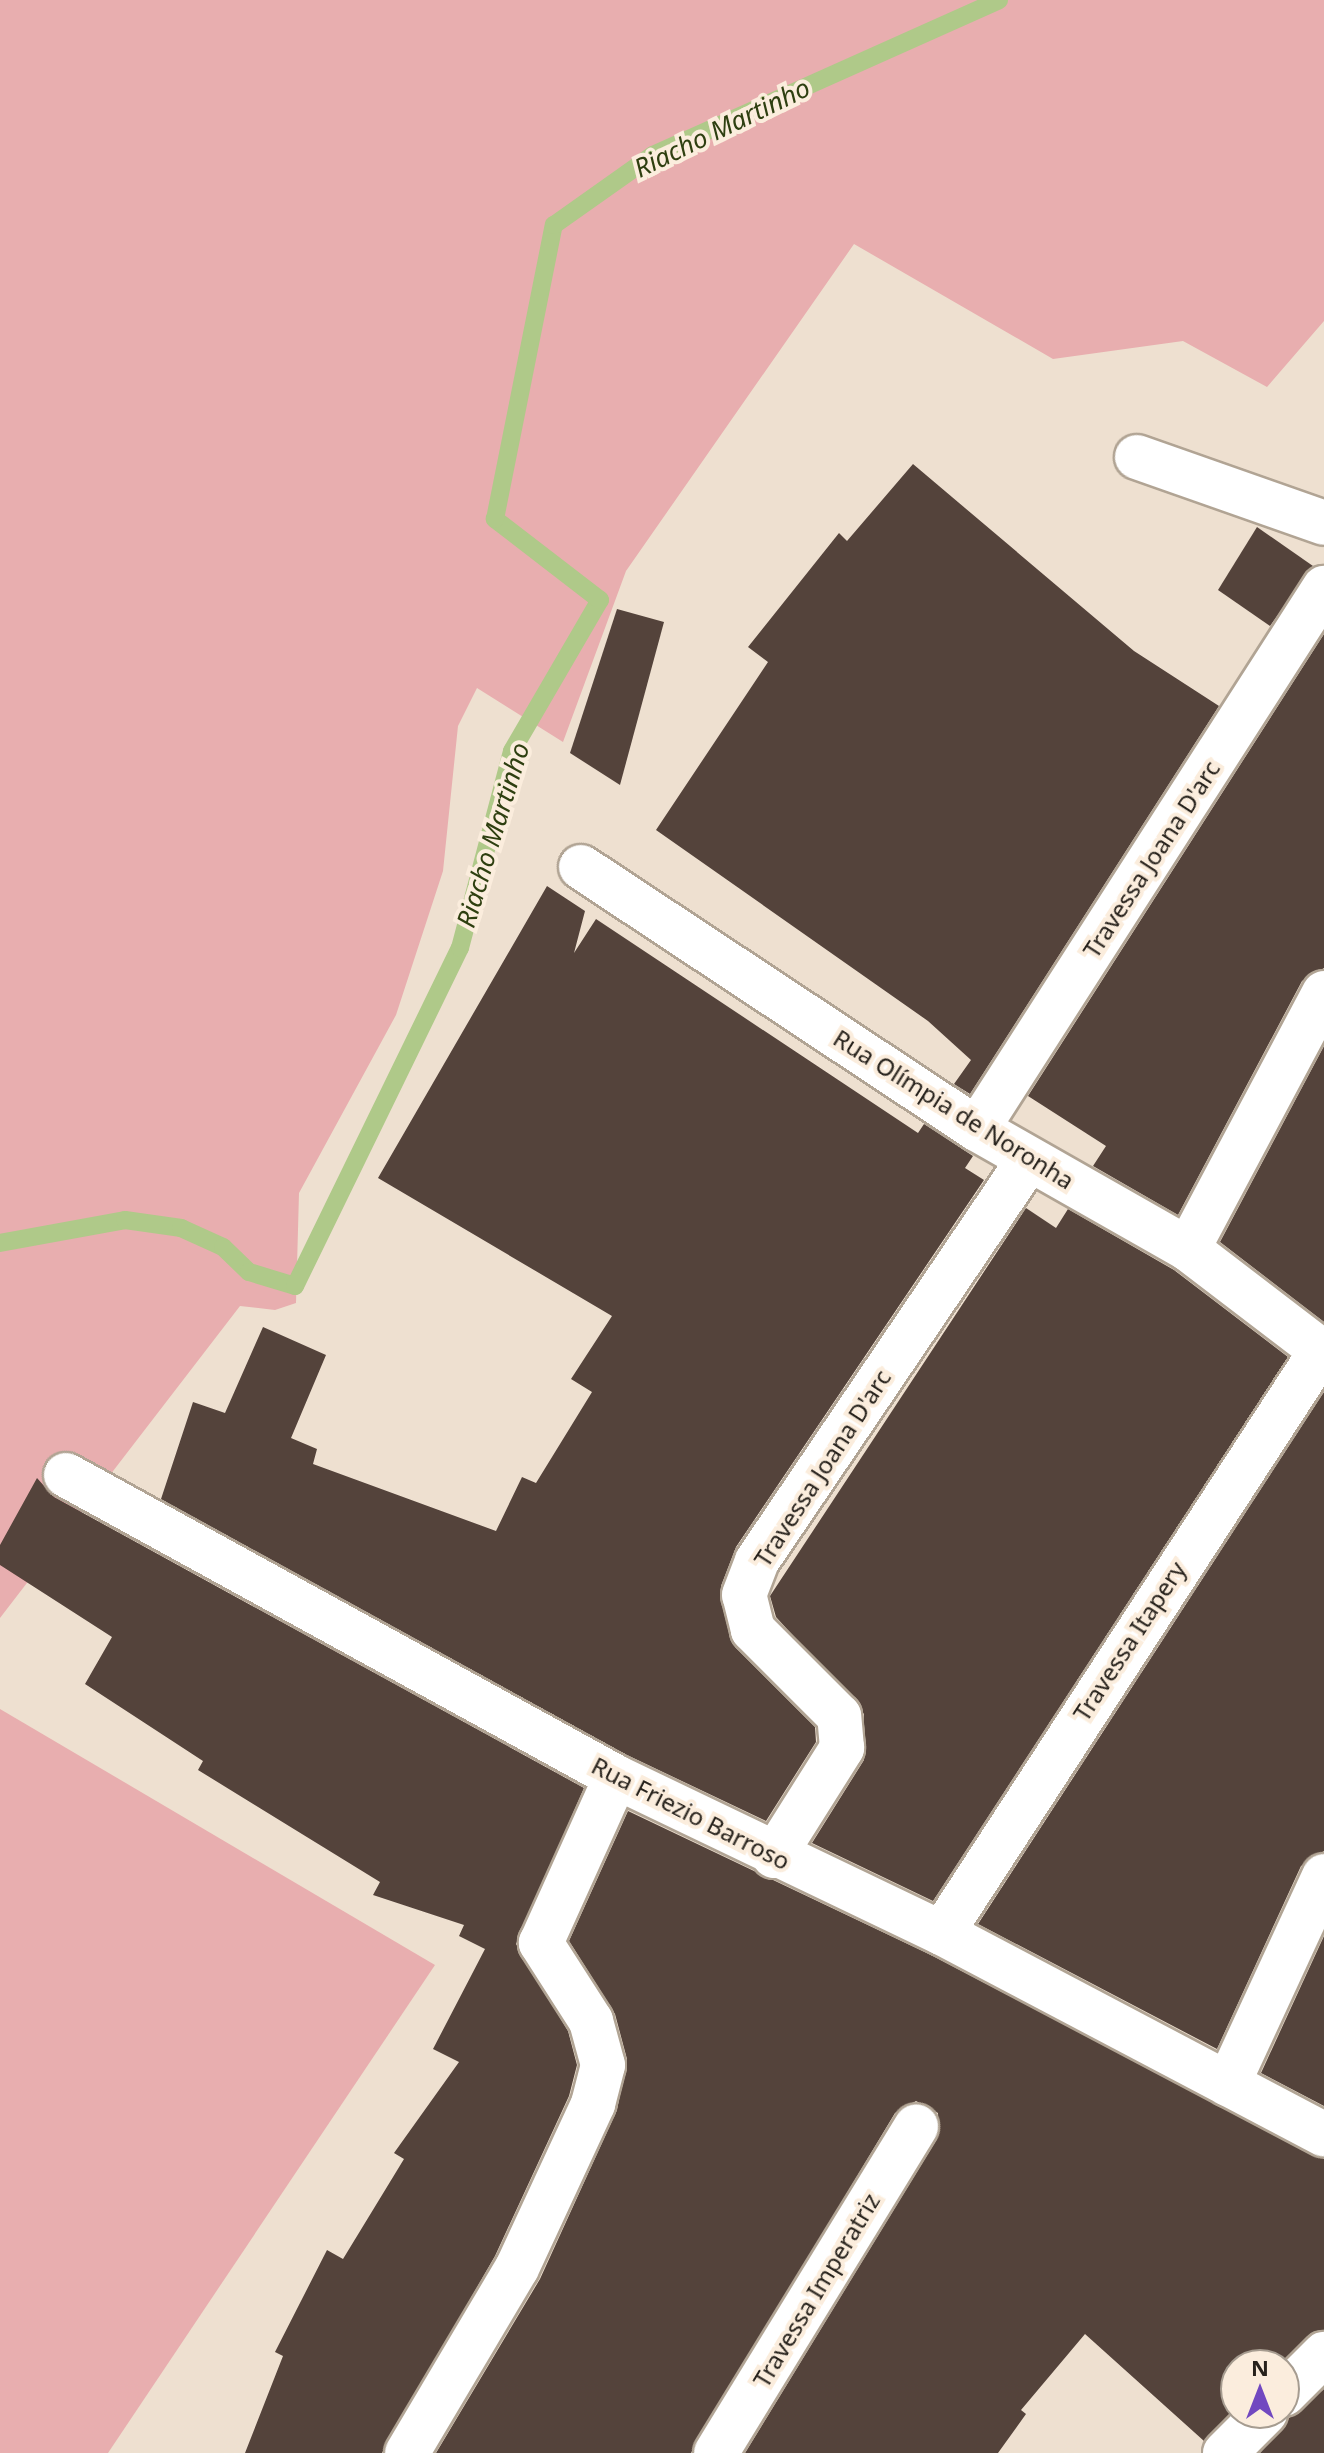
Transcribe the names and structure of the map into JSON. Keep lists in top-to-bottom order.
{
  "streets": {
    "street": [
      "Travessa Joana D'arc",
      "Rua Olímpia de Noronha",
      "Travessa Itapery",
      "Rua Friezio Barroso",
      "Travessa Imperatriz"
    ]
  },
  "crossings": [
    ["Travessa Joana D'arc", "Rua Olímpia de Noronha"],
    ["Travessa Joana D'arc", "Rua Friezio Barroso"],
    ["Rua Olímpia de Noronha", "Travessa Itapery"],
    ["Travessa Itapery", "Rua Friezio Barroso"]
  ],
  "water": ["Riacho Martinho"],
  "north": "top"
}
